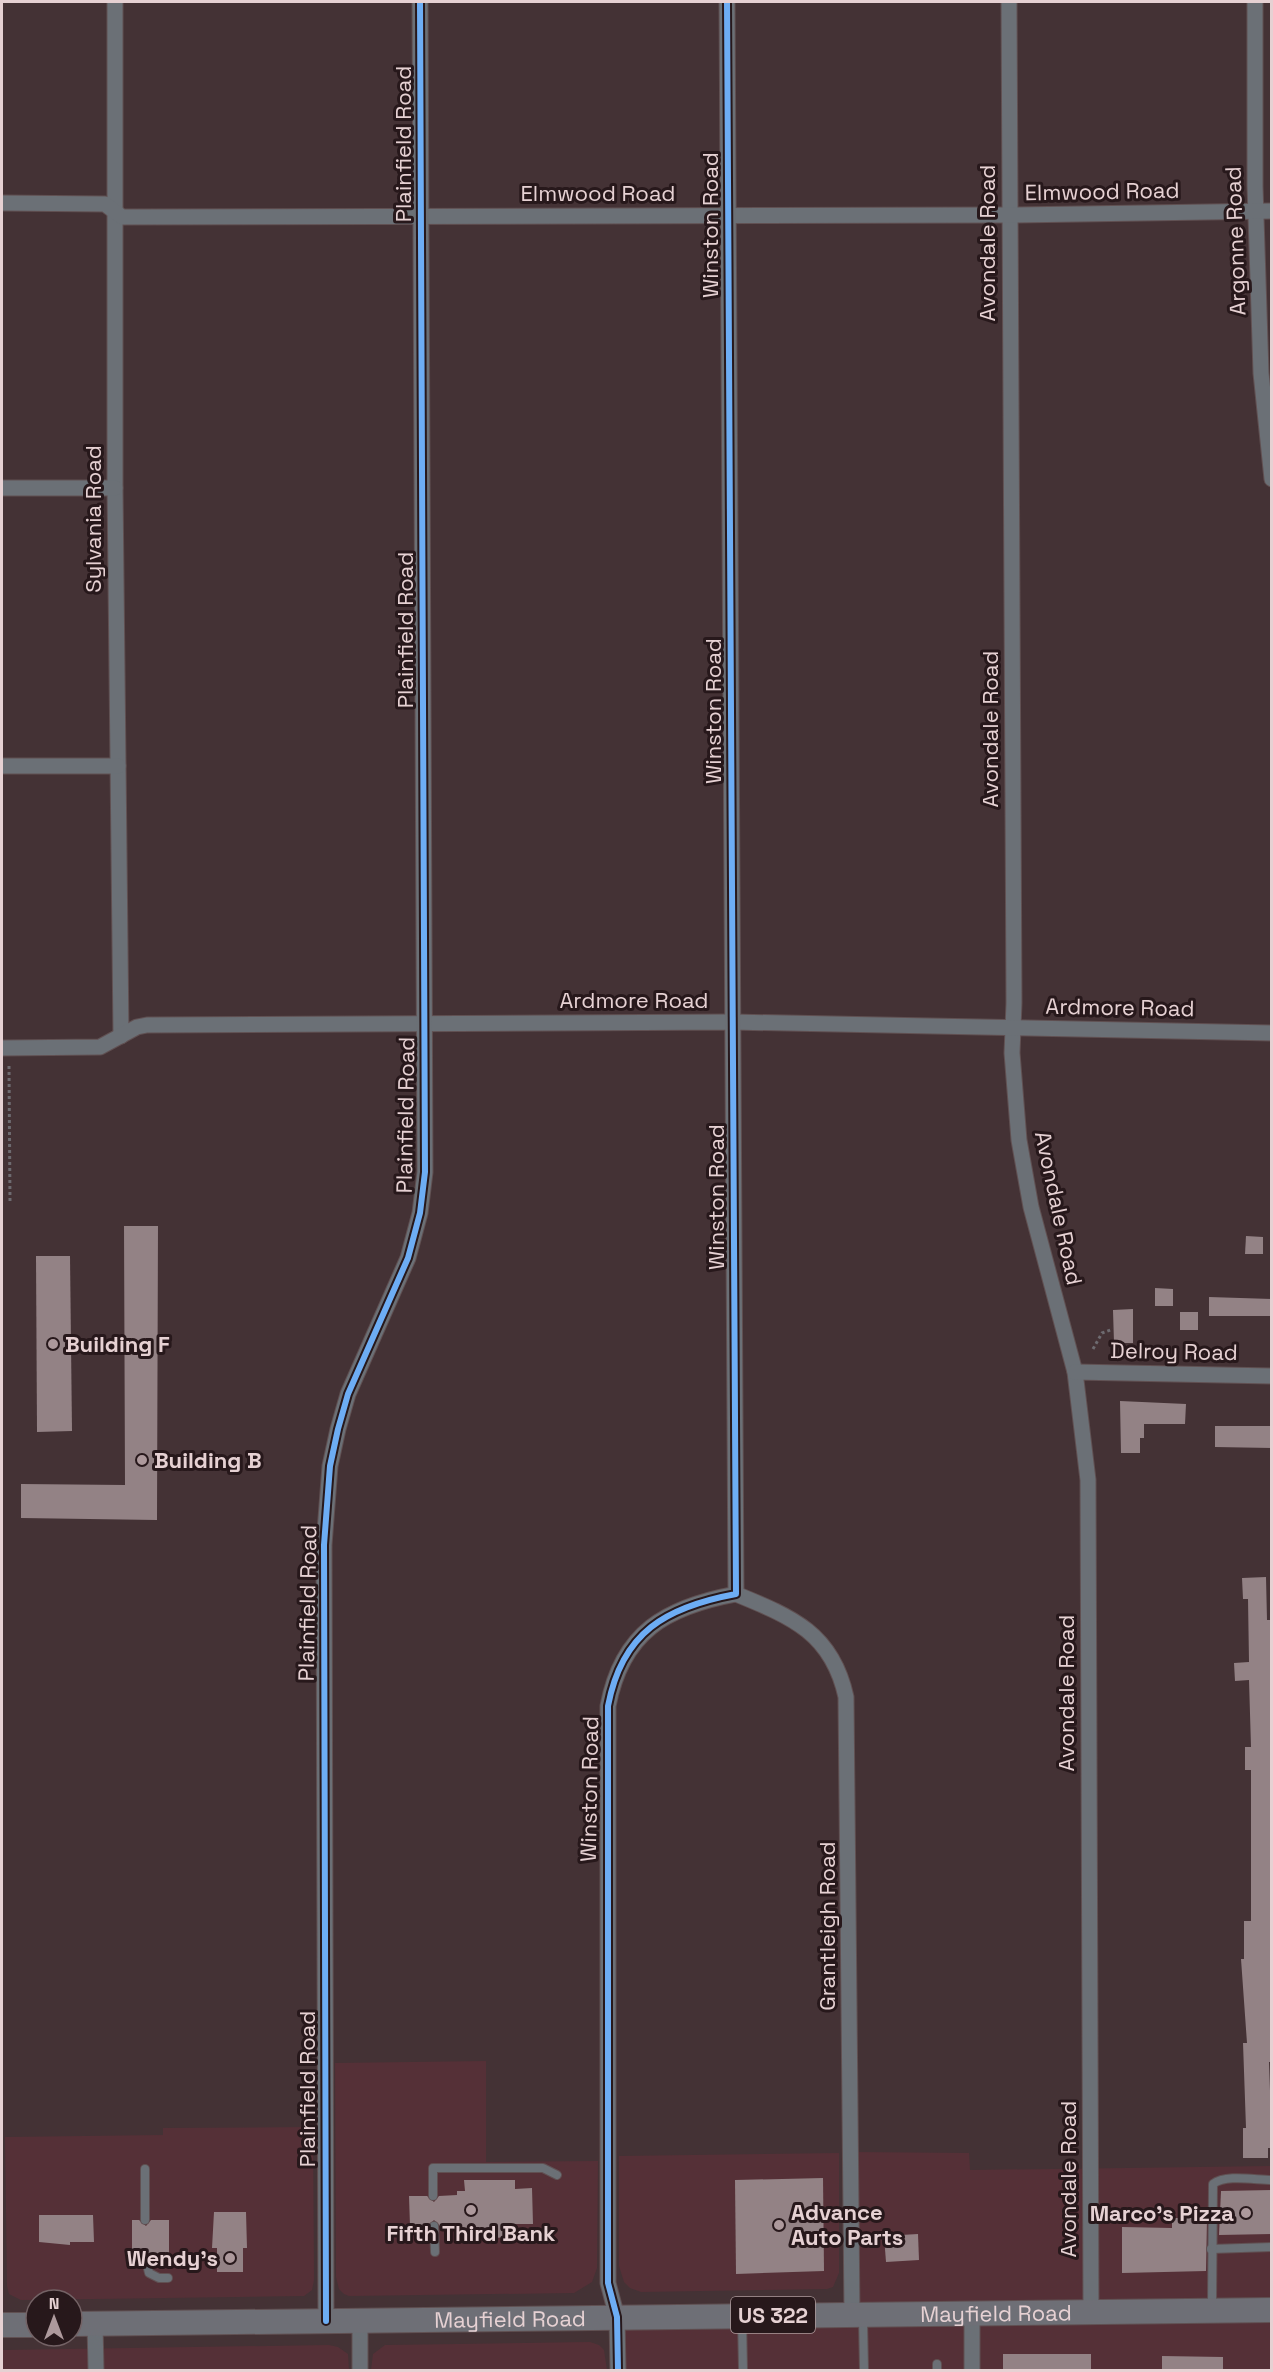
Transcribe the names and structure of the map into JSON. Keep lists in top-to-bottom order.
{
  "streets": {
    "main road": ["Mayfield Road", "US 322"],
    "street": [
      "Plainfield Road",
      "Elmwood Road",
      "Winston Road",
      "Argonne Road",
      "Avondale Road",
      "Sylvania Road",
      "Ardmore Road",
      "Delroy Road",
      "Grantleigh Road"
    ]
  },
  "crossings": [
    ["Plainfield Road", "Elmwood Road"],
    ["Plainfield Road", "Ardmore Road"],
    ["Plainfield Road", "Mayfield Road"],
    ["Elmwood Road", "Winston Road"],
    ["Elmwood Road", "Argonne Road"],
    ["Elmwood Road", "Avondale Road"],
    ["Elmwood Road", "Sylvania Road"],
    ["Winston Road", "Ardmore Road"],
    ["Winston Road", "Grantleigh Road"],
    ["Winston Road", "Mayfield Road"],
    ["Avondale Road", "Ardmore Road"],
    ["Avondale Road", "Delroy Road"],
    ["Avondale Road", "Mayfield Road"],
    ["Sylvania Road", "Ardmore Road"],
    ["Grantleigh Road", "Mayfield Road"]
  ],
  "places": [
    "Building F",
    "Building B",
    "Fifth Third Bank",
    "Marco's Pizza",
    "Advance Auto Parts",
    "Wendy's"
  ],
  "north": "top"
}
